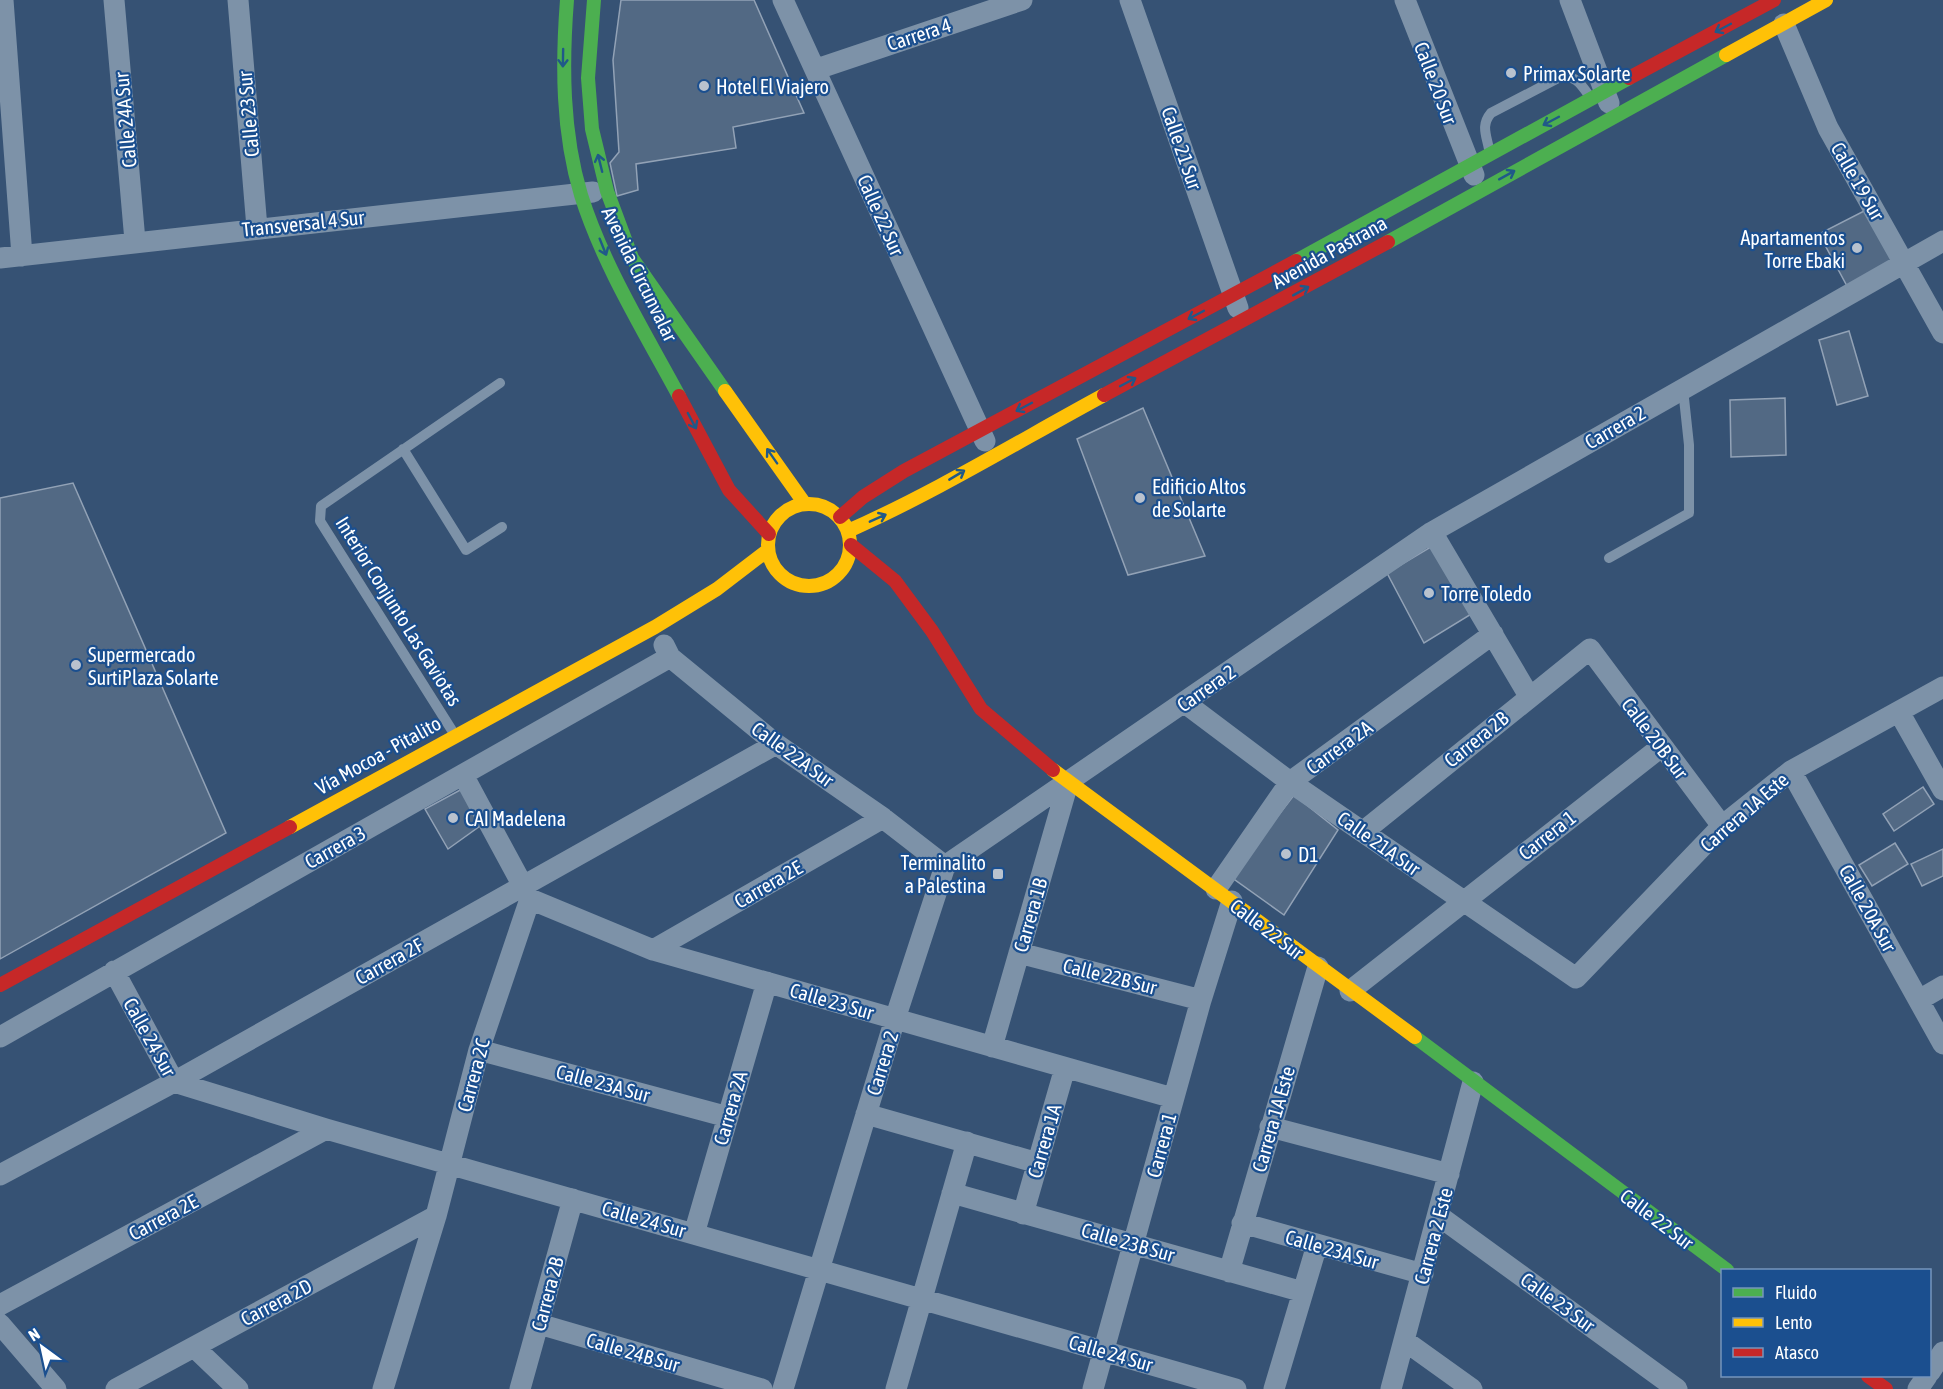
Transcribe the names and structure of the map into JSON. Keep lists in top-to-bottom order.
{
  "streets": {
    "main road": [
      "Calle 22 Sur",
      "Avenida Pastrana",
      "Avenida Circunvalar",
      "Vía Mocoa - Pitalito"
    ],
    "street": [
      "Carrera 4",
      "Calle 20 Sur",
      "Calle 23 Sur",
      "Calle 24A Sur",
      "Calle 21 Sur",
      "Calle 19 Sur",
      "Transversal 4 Sur",
      "Carrera 2",
      "Calle 20B Sur",
      "Carrera 2B",
      "Carrera 2A",
      "Calle 22A Sur",
      "Carrera 1A Este",
      "Carrera 1",
      "Calle 21A Sur",
      "Carrera 3",
      "Carrera 2E",
      "Calle 20A Sur",
      "Carrera 1B",
      "Carrera 2F",
      "Calle 22B Sur",
      "Calle 24 Sur",
      "Carrera 2C",
      "Calle 23A Sur",
      "Carrera 1A",
      "Carrera 2 Este",
      "Calle 23B Sur",
      "Carrera 2D",
      "Calle 24B Sur"
    ],
    "lane": ["Interior Conjunto Las Gaviotas"]
  },
  "crossings": [
    ["Carrera 4", "Calle 22 Sur"],
    ["Calle 20 Sur", "Avenida Pastrana"],
    ["Calle 23 Sur", "Transversal 4 Sur"],
    ["Calle 23 Sur", "Carrera 2"],
    ["Calle 23 Sur", "Carrera 2A"],
    ["Calle 23 Sur", "Carrera 1"],
    ["Calle 23 Sur", "Carrera 2E"],
    ["Calle 23 Sur", "Carrera 1B"],
    ["Calle 23 Sur", "Carrera 2F"],
    ["Calle 23 Sur", "Carrera 2C"],
    ["Calle 23 Sur", "Carrera 1A"],
    ["Calle 23 Sur", "Carrera 2 Este"],
    ["Calle 24A Sur", "Transversal 4 Sur"],
    ["Calle 21 Sur", "Avenida Pastrana"],
    ["Calle 19 Sur", "Avenida Pastrana"],
    ["Calle 19 Sur", "Carrera 2"],
    ["Calle 22 Sur", "Avenida Pastrana"],
    ["Calle 22 Sur", "Avenida Circunvalar"],
    ["Calle 22 Sur", "Carrera 2"],
    ["Calle 22 Sur", "Carrera 2A"],
    ["Calle 22 Sur", "Vía Mocoa - Pitalito"],
    ["Calle 22 Sur", "Carrera 1A Este"],
    ["Calle 22 Sur", "Carrera 1"],
    ["Calle 22 Sur", "Carrera 1B"],
    ["Calle 22 Sur", "Carrera 2 Este"],
    ["Transversal 4 Sur", "Avenida Circunvalar"],
    ["Avenida Pastrana", "Avenida Circunvalar"],
    ["Avenida Pastrana", "Vía Mocoa - Pitalito"],
    ["Avenida Circunvalar", "Vía Mocoa - Pitalito"],
    ["Carrera 2", "Calle 22A Sur"],
    ["Carrera 2", "Calle 21A Sur"],
    ["Carrera 2", "Carrera 1B"],
    ["Carrera 2", "Calle 24 Sur"],
    ["Interior Conjunto Las Gaviotas", "Vía Mocoa - Pitalito"],
    ["Calle 20B Sur", "Carrera 2B"],
    ["Calle 20B Sur", "Carrera 1A Este"],
    ["Calle 20B Sur", "Carrera 1"],
    ["Carrera 2B", "Calle 21A Sur"],
    ["Carrera 2B", "Calle 24 Sur"],
    ["Carrera 2B", "Calle 24B Sur"],
    ["Carrera 2A", "Carrera 1"],
    ["Carrera 2A", "Calle 21A Sur"],
    ["Carrera 2A", "Calle 24 Sur"],
    ["Carrera 2A", "Calle 23A Sur"],
    ["Calle 22A Sur", "Vía Mocoa - Pitalito"],
    ["Calle 22A Sur", "Carrera 3"],
    ["Calle 22A Sur", "Carrera 2E"],
    ["Calle 22A Sur", "Carrera 2F"],
    ["Carrera 1A Este", "Calle 21A Sur"],
    ["Carrera 1A Este", "Calle 20A Sur"],
    ["Carrera 1A Este", "Calle 23A Sur"],
    ["Carrera 1A Este", "Calle 23B Sur"],
    ["Carrera 1", "Calle 21A Sur"],
    ["Carrera 1", "Calle 22B Sur"],
    ["Carrera 1", "Calle 24 Sur"],
    ["Carrera 1", "Calle 23B Sur"],
    ["Carrera 3", "Calle 24 Sur"],
    ["Carrera 2E", "Calle 24 Sur"],
    ["Carrera 1B", "Calle 22B Sur"],
    ["Carrera 2F", "Calle 24 Sur"],
    ["Carrera 2F", "Carrera 2C"],
    ["Calle 24 Sur", "Carrera 2C"],
    ["Carrera 2C", "Calle 23A Sur"],
    ["Carrera 2C", "Carrera 2D"],
    ["Calle 23A Sur", "Carrera 2 Este"],
    ["Carrera 1A", "Calle 23B Sur"]
  ],
  "places": {
    "other": [
      "Primax Solarte",
      "Hotel El Viajero",
      "Apartamentos Torre Ebaki",
      "Edificio Altos de Solarte",
      "Torre Toledo",
      "Supermercado SurtiPlaza Solarte",
      "CAI Madelena",
      "D1"
    ],
    "transit": ["Terminalito a Palestina"]
  },
  "legend": ["Fluido", "Lento", "Atasco"],
  "north": "top left"
}
